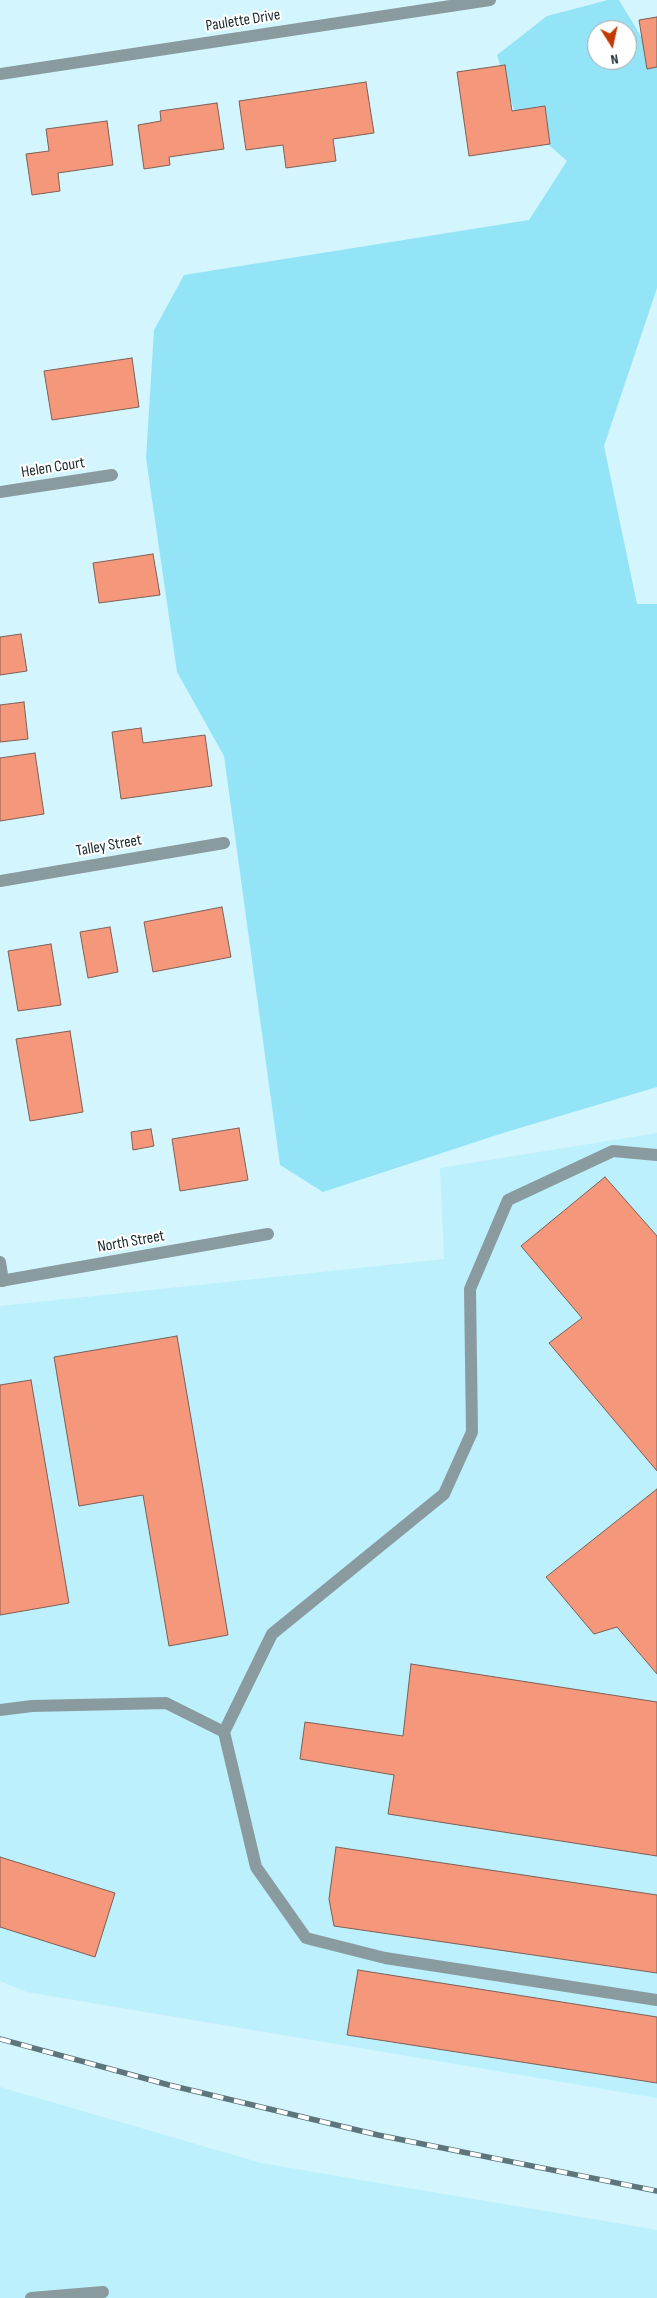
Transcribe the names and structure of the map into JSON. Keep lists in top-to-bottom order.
{
  "streets": {
    "street": [
      "Paulette Drive",
      "Helen Court",
      "Talley Street",
      "North Street"
    ]
  },
  "north": "bottom"
}
